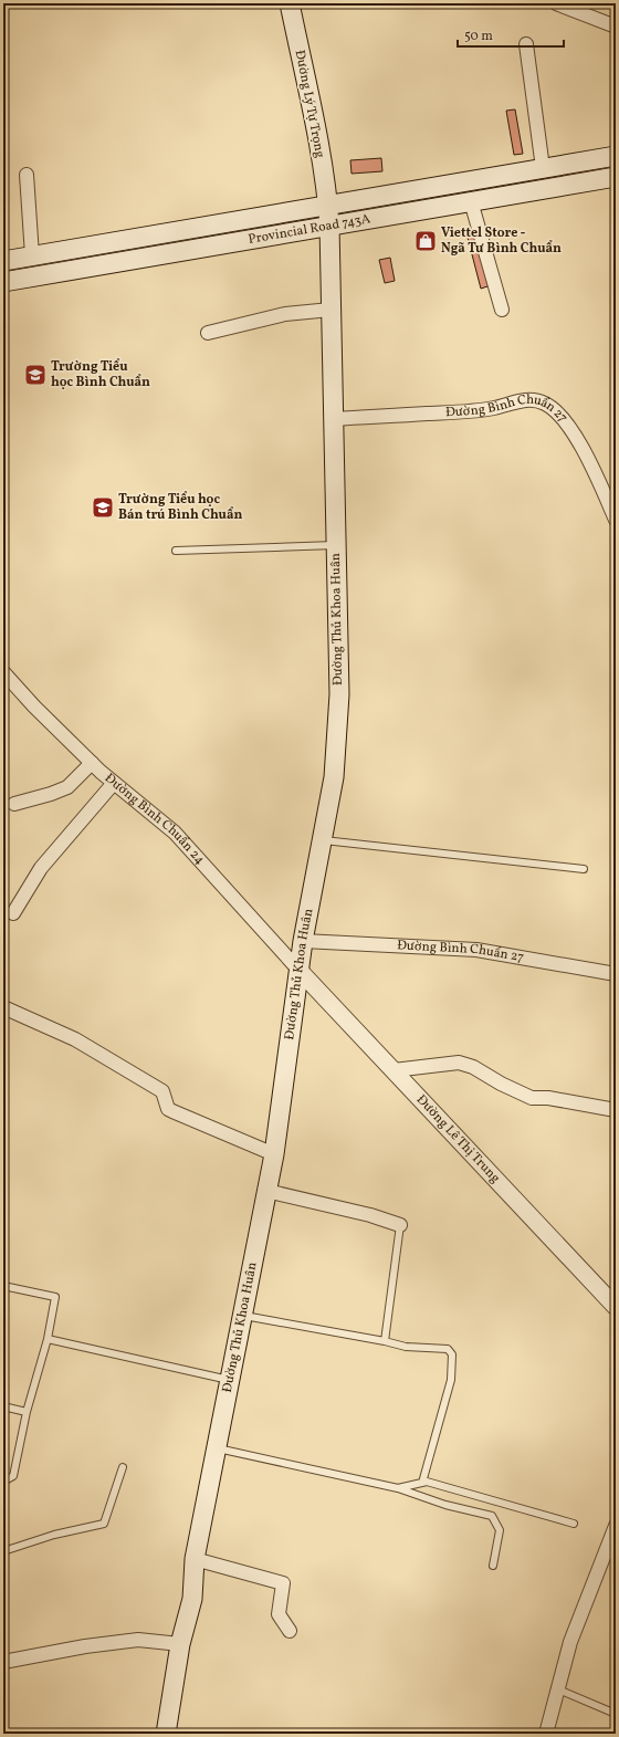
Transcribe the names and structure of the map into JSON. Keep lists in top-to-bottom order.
{
  "streets": {
    "main road": ["Đường Lý Tự Trọng", "Provincial Road 743A", "Đường Thủ Khoa Huân"],
    "street": ["Đường Bình Chuẩn 27", "Đường Bình Chuẩn 24", "Đường Lê Thị Trung"]
  },
  "crossings": [
    ["Đường Lý Tự Trọng", "Provincial Road 743A"],
    ["Đường Lý Tự Trọng", "Đường Thủ Khoa Huân"],
    ["Provincial Road 743A", "Đường Thủ Khoa Huân"],
    ["Đường Bình Chuẩn 27", "Đường Thủ Khoa Huân"],
    ["Đường Thủ Khoa Huân", "Đường Bình Chuẩn 24"],
    ["Đường Thủ Khoa Huân", "Đường Lê Thị Trung"],
    ["Đường Bình Chuẩn 24", "Đường Lê Thị Trung"]
  ],
  "places": {
    "shop": ["Viettel Store - Ngã Tư Bình Chuẩn"],
    "school or university": ["Trường Tiểu học Bình Chuẩn", "Trường Tiểu học Bán trú Bình Chuẩn"]
  },
  "scale_bar": "50 m"
}
